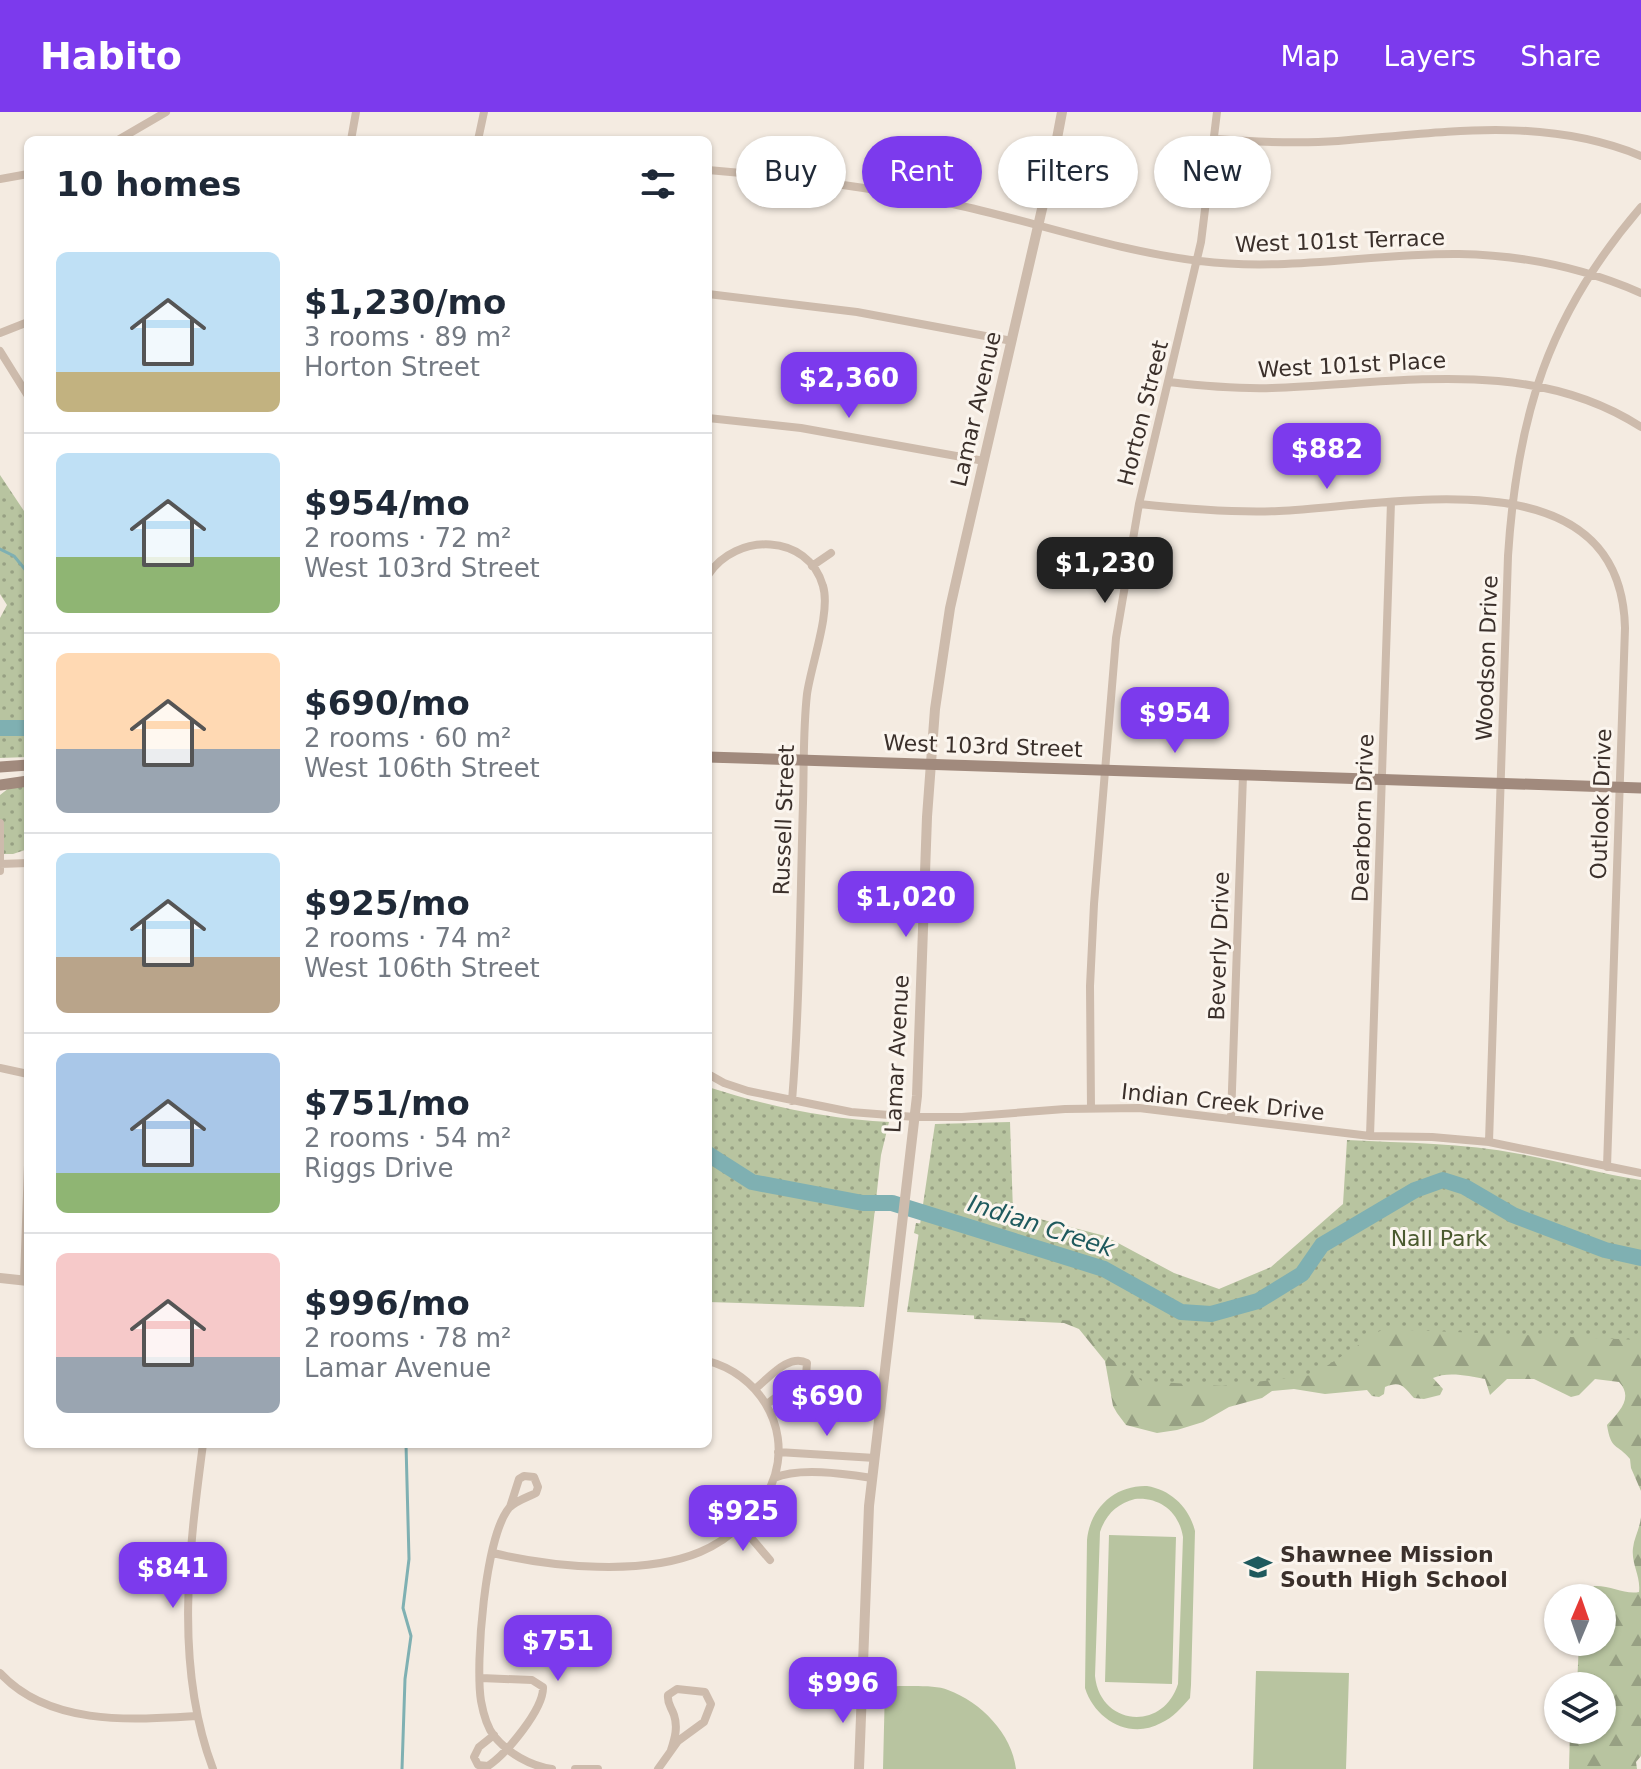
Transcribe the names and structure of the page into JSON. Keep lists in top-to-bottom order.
{
  "streets": {
    "main road": ["West 103rd Street"],
    "street": [
      "West 101st Terrace",
      "West 101st Place",
      "Lamar Avenue",
      "Horton Street",
      "Woodson Drive",
      "Outlook Drive",
      "Dearborn Drive",
      "Russell Street",
      "Beverly Drive",
      "Indian Creek Drive"
    ]
  },
  "crossings": [
    ["West 101st Terrace", "Lamar Avenue"],
    ["West 101st Terrace", "Horton Street"],
    ["West 101st Terrace", "Woodson Drive"],
    ["West 101st Place", "Horton Street"],
    ["West 101st Place", "Woodson Drive"],
    ["Lamar Avenue", "West 103rd Street"],
    ["Lamar Avenue", "Indian Creek Drive"],
    ["Horton Street", "West 103rd Street"],
    ["Horton Street", "Outlook Drive"],
    ["Horton Street", "Indian Creek Drive"],
    ["Woodson Drive", "West 103rd Street"],
    ["Woodson Drive", "Outlook Drive"],
    ["Woodson Drive", "Indian Creek Drive"],
    ["West 103rd Street", "Outlook Drive"],
    ["West 103rd Street", "Dearborn Drive"],
    ["West 103rd Street", "Russell Street"],
    ["West 103rd Street", "Beverly Drive"],
    ["Outlook Drive", "Dearborn Drive"],
    ["Outlook Drive", "Indian Creek Drive"],
    ["Dearborn Drive", "Indian Creek Drive"],
    ["Russell Street", "Indian Creek Drive"],
    ["Beverly Drive", "Indian Creek Drive"]
  ],
  "water": ["Indian Creek"],
  "parks": ["Nall Park"],
  "places": {
    "school or university": ["Shawnee Mission South High School"]
  },
  "north": "top",
  "page": {
    "header": "Habito",
    "nav": ["Map", "Layers", "Share"],
    "chip": [
      "Buy",
      "Rent",
      "Filters",
      "New"
    ],
    "heading": "10 homes",
    "list": [
      {
        "name": "$1,230/mo",
        "note": "3 rooms · 89 m² · Horton Street"
      },
      {
        "name": "$954/mo",
        "note": "2 rooms · 72 m² · West 103rd Street"
      },
      {
        "name": "$690/mo",
        "note": "2 rooms · 60 m² · West 106th Street"
      },
      {
        "name": "$925/mo",
        "note": "2 rooms · 74 m² · West 106th Street"
      },
      {
        "name": "$751/mo",
        "note": "2 rooms · 54 m² · Riggs Drive"
      },
      {
        "name": "$996/mo",
        "note": "2 rooms · 78 m² · Lamar Avenue"
      }
    ],
    "price": [
      "$2,360",
      "$882",
      "$1,230",
      "$954",
      "$1,020",
      "$690",
      "$925",
      "$841",
      "$751",
      "$996"
    ]
  }
}
